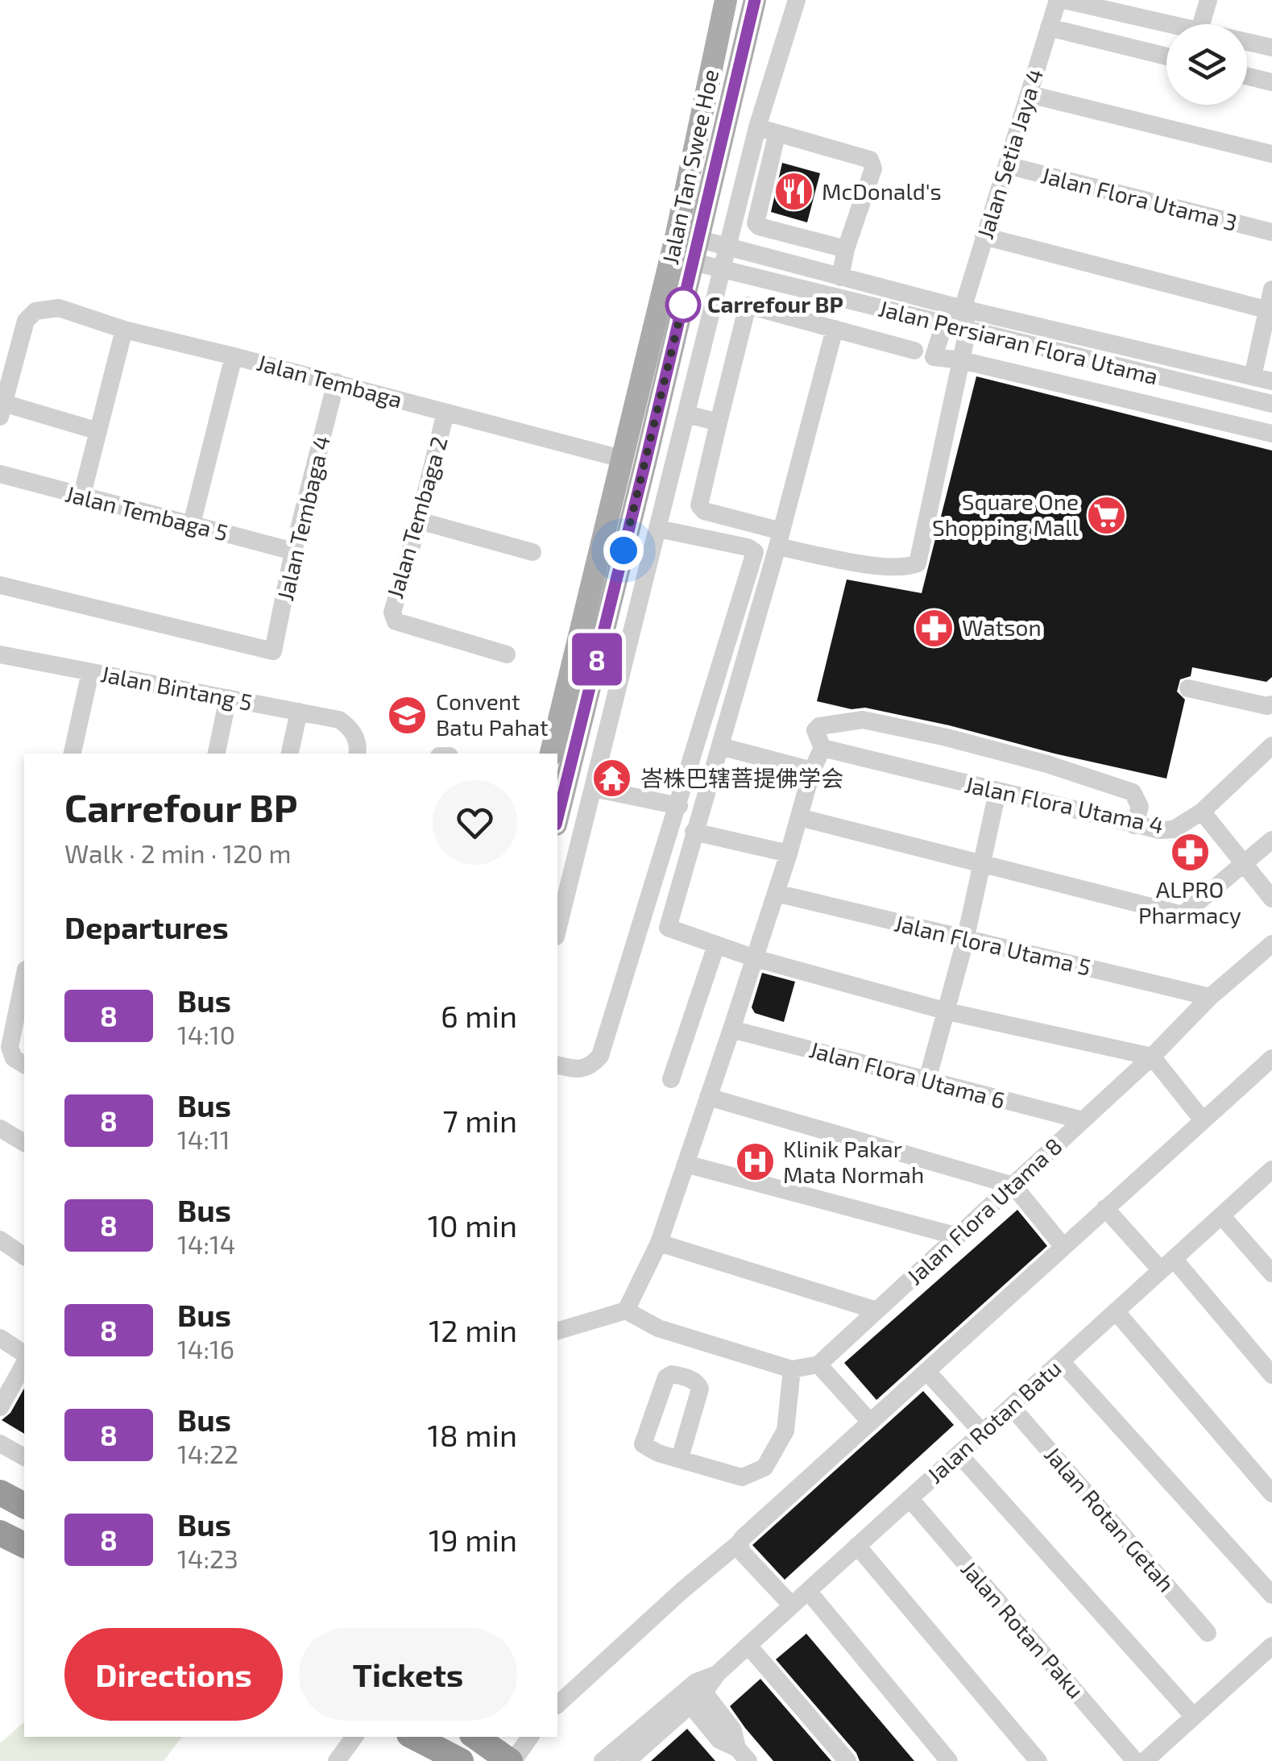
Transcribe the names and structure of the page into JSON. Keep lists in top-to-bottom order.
{
  "streets": {
    "main road": ["Jalan Tan Swee Hoe"],
    "street": [
      "Jalan Setia Jaya 4",
      "Jalan Flora Utama 3",
      "Jalan Persiaran Flora Utama",
      "Jalan Tembaga",
      "Jalan Tembaga 5",
      "Jalan Tembaga 2",
      "Jalan Tembaga 4",
      "Jalan Bintang 5",
      "Jalan Flora Utama 4",
      "Jalan Flora Utama 5",
      "Jalan Flora Utama 6",
      "Jalan Flora Utama 8",
      "Jalan Rotan Batu",
      "Jalan Rotan Getah",
      "Jalan Rotan Paku"
    ]
  },
  "crossings": [
    ["Jalan Setia Jaya 4", "Jalan Flora Utama 3"],
    ["Jalan Setia Jaya 4", "Jalan Persiaran Flora Utama"],
    ["Jalan Tan Swee Hoe", "Jalan Persiaran Flora Utama"],
    ["Jalan Tan Swee Hoe", "Jalan Tembaga"],
    ["Jalan Tembaga", "Jalan Tembaga 2"],
    ["Jalan Tembaga", "Jalan Tembaga 4"],
    ["Jalan Tembaga 5", "Jalan Tembaga 4"],
    ["Jalan Flora Utama 5", "Jalan Flora Utama 8"],
    ["Jalan Flora Utama 6", "Jalan Flora Utama 8"],
    ["Jalan Rotan Batu", "Jalan Rotan Getah"],
    ["Jalan Rotan Batu", "Jalan Rotan Paku"]
  ],
  "places": {
    "restaurant": ["McDonald's"],
    "other": ["Carrefour BP"],
    "supermarket": ["Square One Shopping Mall"],
    "pharmacy": ["Watson", "ALPRO Pharmacy"],
    "school or university": ["Convent Batu Pahat"],
    "temple": ["峇株巴辖菩提佛学会"],
    "hospital": ["Klinik Pakar Mata Normah"]
  },
  "lines": ["bus line 8"],
  "page": {
    "on_map": "8",
    "heading": [
      ["Carrefour BP", "Walk · 2 min · 120 m"],
      "Departures"
    ],
    "list": [
      {
        "mark": "8",
        "name": "Bus",
        "note": "14:10",
        "value": "6 min"
      },
      {
        "mark": "8",
        "name": "Bus",
        "note": "14:11",
        "value": "7 min"
      },
      {
        "mark": "8",
        "name": "Bus",
        "note": "14:14",
        "value": "10 min"
      },
      {
        "mark": "8",
        "name": "Bus",
        "note": "14:16",
        "value": "12 min"
      },
      {
        "mark": "8",
        "name": "Bus",
        "note": "14:22",
        "value": "18 min"
      },
      {
        "mark": "8",
        "name": "Bus",
        "note": "14:23",
        "value": "19 min"
      }
    ],
    "buttons": ["Directions", "Tickets"]
  }
}
